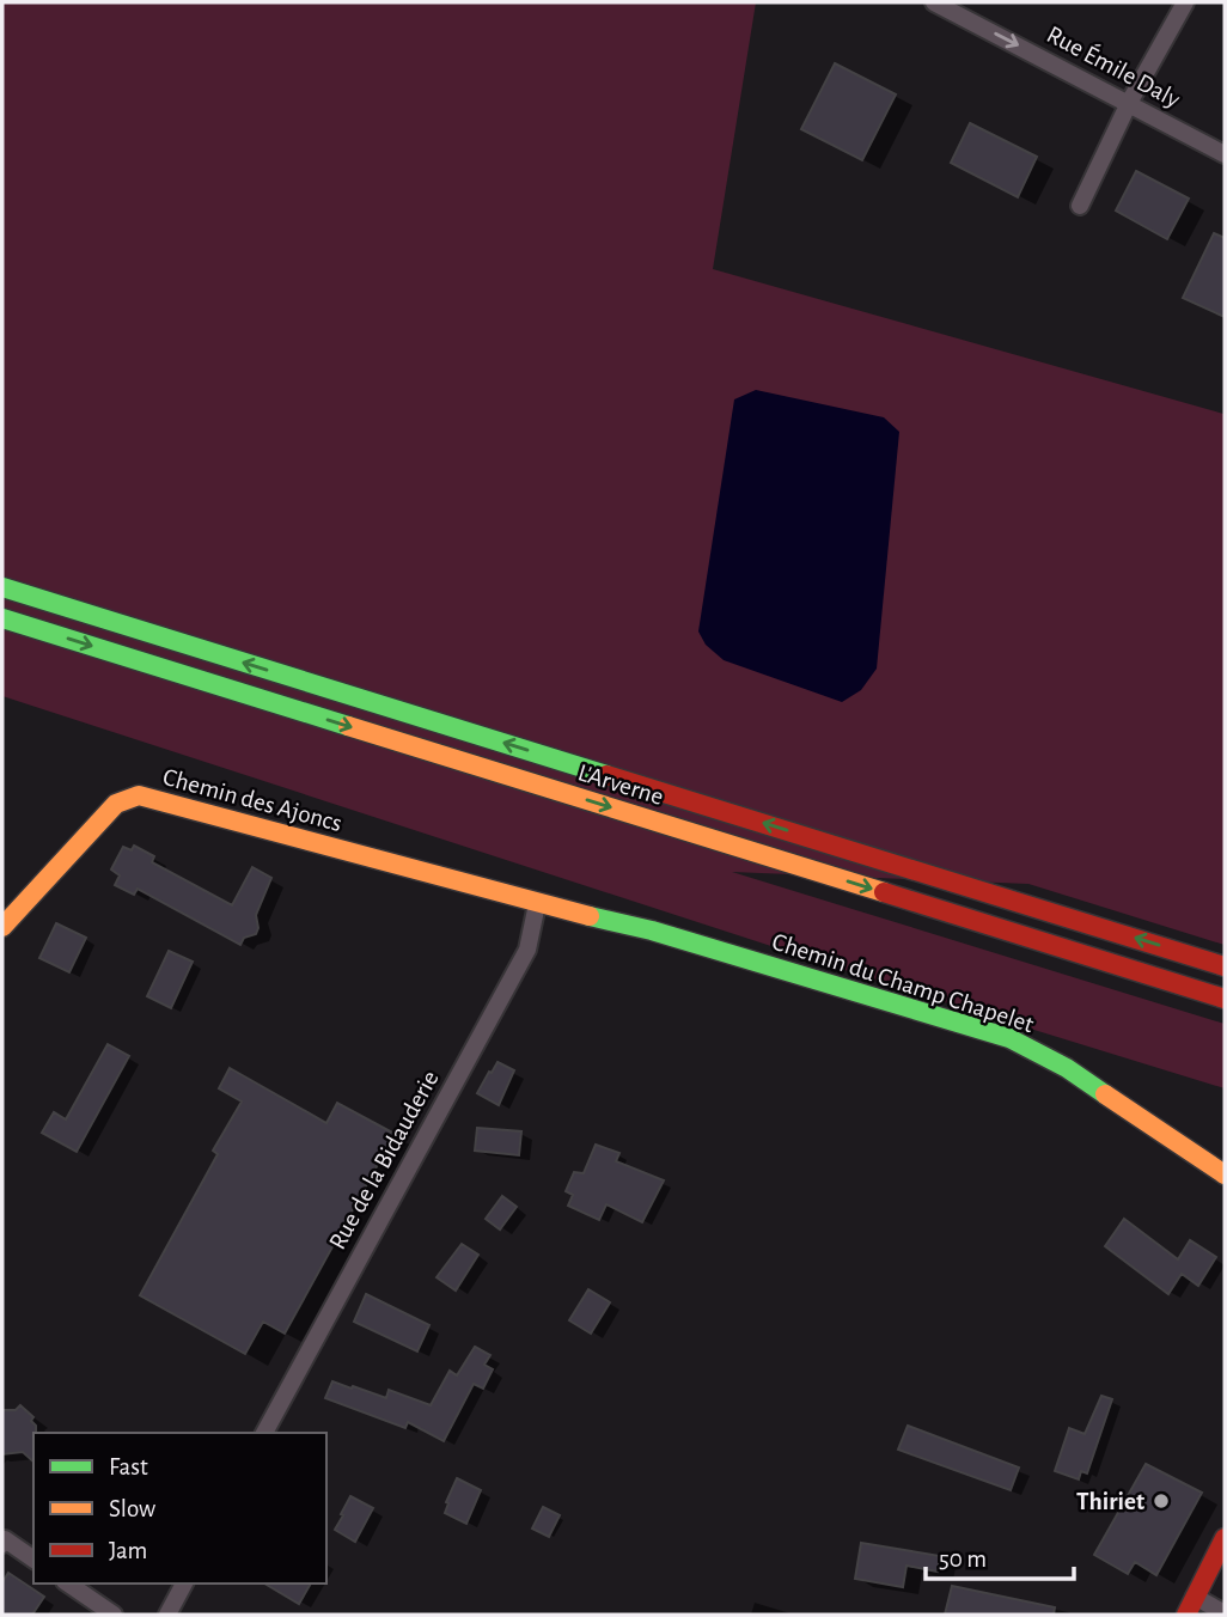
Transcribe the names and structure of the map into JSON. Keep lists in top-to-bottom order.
{
  "streets": {
    "main road": ["L'Arverne", "Chemin des Ajoncs", "Chemin du Champ Chapelet"],
    "street": ["Rue Émile Daly", "Rue de la Bidauderie"]
  },
  "crossings": [
    ["Chemin des Ajoncs", "Chemin du Champ Chapelet"],
    ["Chemin des Ajoncs", "Rue de la Bidauderie"],
    ["Chemin du Champ Chapelet", "Rue de la Bidauderie"]
  ],
  "one_way": ["Rue Émile Daly"],
  "places": ["Thiriet"],
  "legend": ["Fast", "Slow", "Jam"],
  "scale_bar": "50 m"
}
